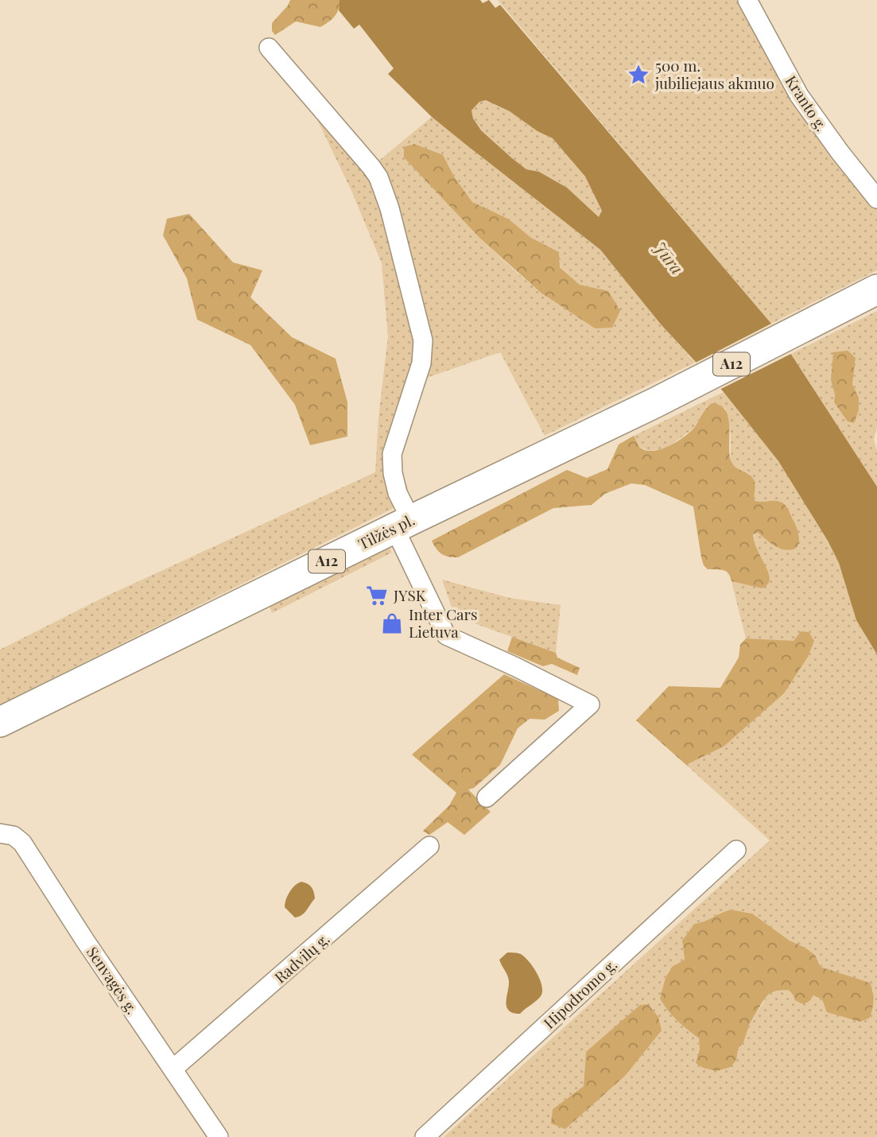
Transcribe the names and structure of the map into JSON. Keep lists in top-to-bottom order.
{
  "streets": {
    "highway": ["A12", "Tilžės pl."],
    "street": [
      "Kranto g.",
      "Radvilų g.",
      "Senvagės g.",
      "Hipodromo g."
    ]
  },
  "crossings": [
    ["Radvilų g.", "Senvagės g."]
  ],
  "water": ["Jūra"],
  "places": {
    "place": ["500 m. jubiliejaus akmuo"],
    "supermarket": ["JYSK"],
    "shop": ["Inter Cars Lietuva"]
  }
}
